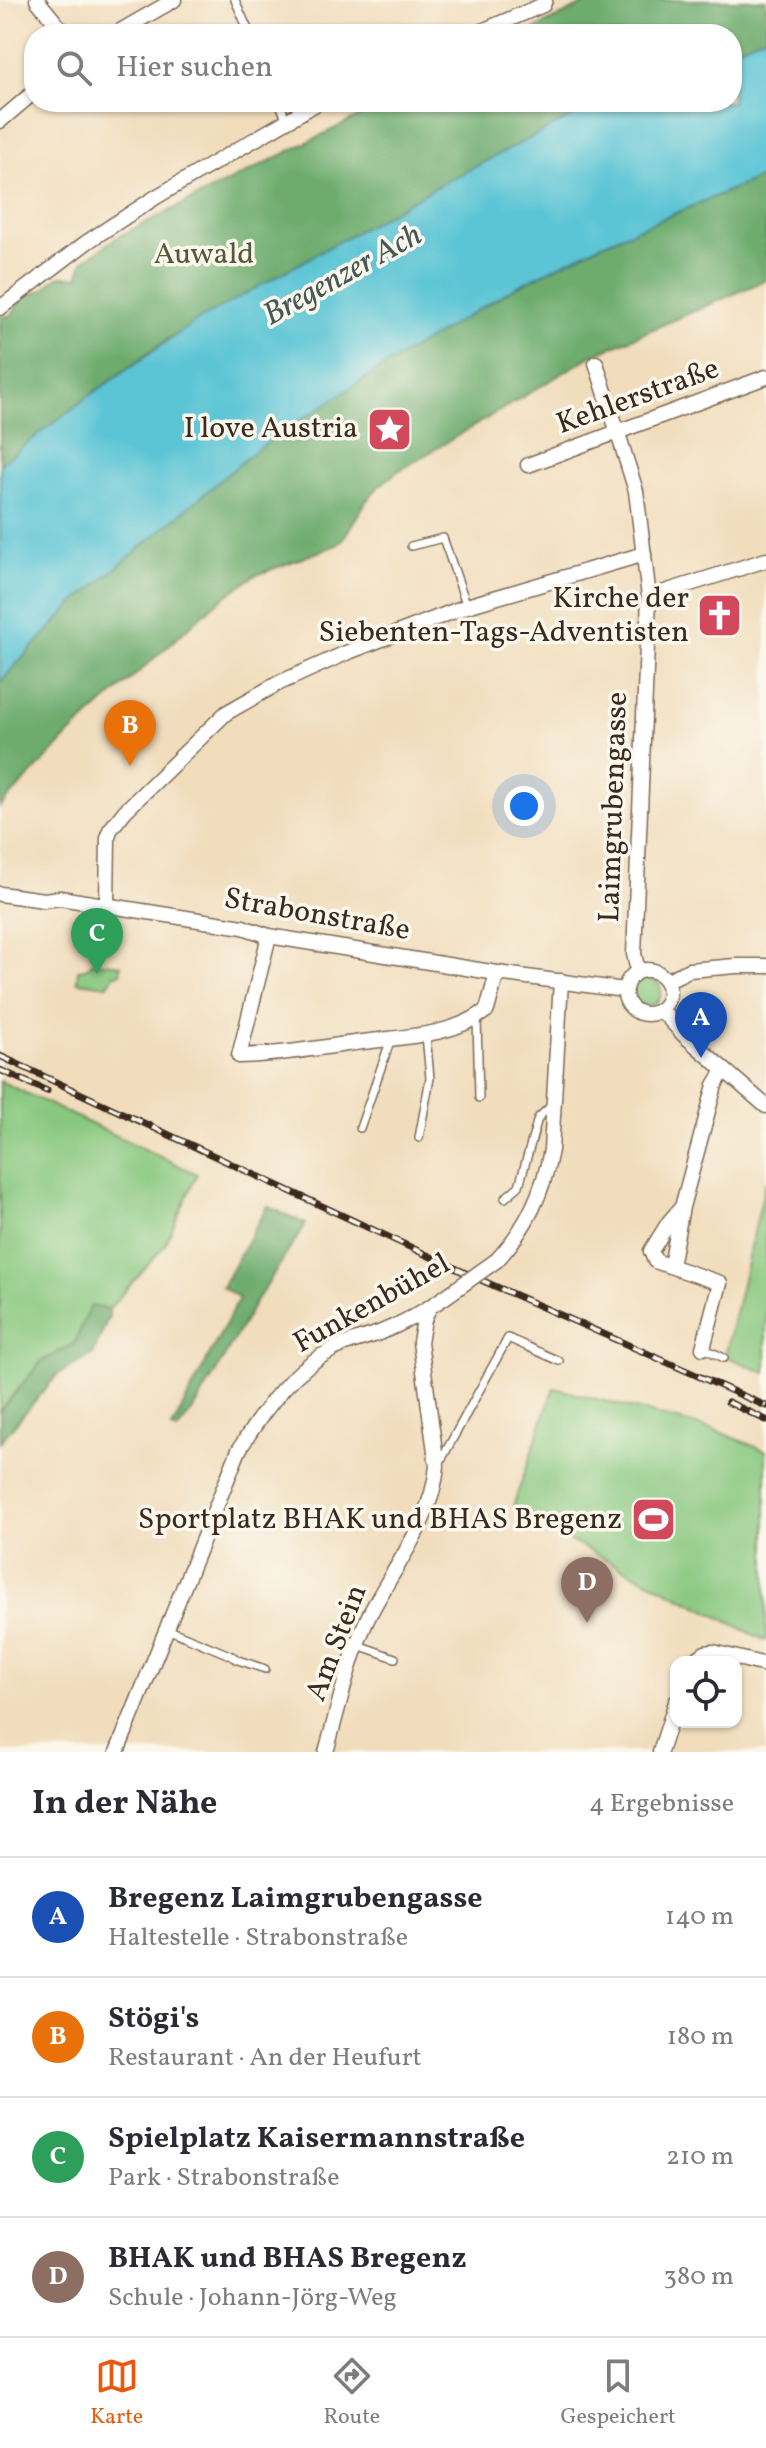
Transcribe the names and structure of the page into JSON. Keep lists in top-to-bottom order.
{
  "streets": {
    "street": [
      "Kehlerstraße",
      "Laimgrubengasse",
      "Strabonstraße",
      "Funkenbühel",
      "Am Stein"
    ]
  },
  "crossings": [
    ["Kehlerstraße", "Laimgrubengasse"],
    ["Laimgrubengasse", "Strabonstraße"],
    ["Strabonstraße", "Funkenbühel"],
    ["Funkenbühel", "Am Stein"]
  ],
  "water": ["Bregenzer Ach"],
  "parks": ["Auwald"],
  "places": {
    "place": ["I love Austria"],
    "church": ["Kirche der Siebenten-Tags-Adventisten"],
    "sports": ["Sportplatz BHAK und BHAS Bregenz"]
  },
  "page": {
    "search": "Hier suchen",
    "pins": [
      "B",
      "C",
      "A",
      "D"
    ],
    "heading": ["In der Nähe", "4 Ergebnisse"],
    "list": [
      {
        "mark": "A",
        "name": "Bregenz Laimgrubengasse",
        "note": "Haltestelle · Strabonstraße",
        "value": "140 m"
      },
      {
        "mark": "B",
        "name": "Stögi's",
        "note": "Restaurant · An der Heufurt",
        "value": "180 m"
      },
      {
        "mark": "C",
        "name": "Spielplatz Kaisermannstraße",
        "note": "Park · Strabonstraße",
        "value": "210 m"
      },
      {
        "mark": "D",
        "name": "BHAK und BHAS Bregenz",
        "note": "Schule · Johann-Jörg-Weg",
        "value": "380 m"
      }
    ],
    "nav": ["Karte", "Route", "Gespeichert"]
  }
}
